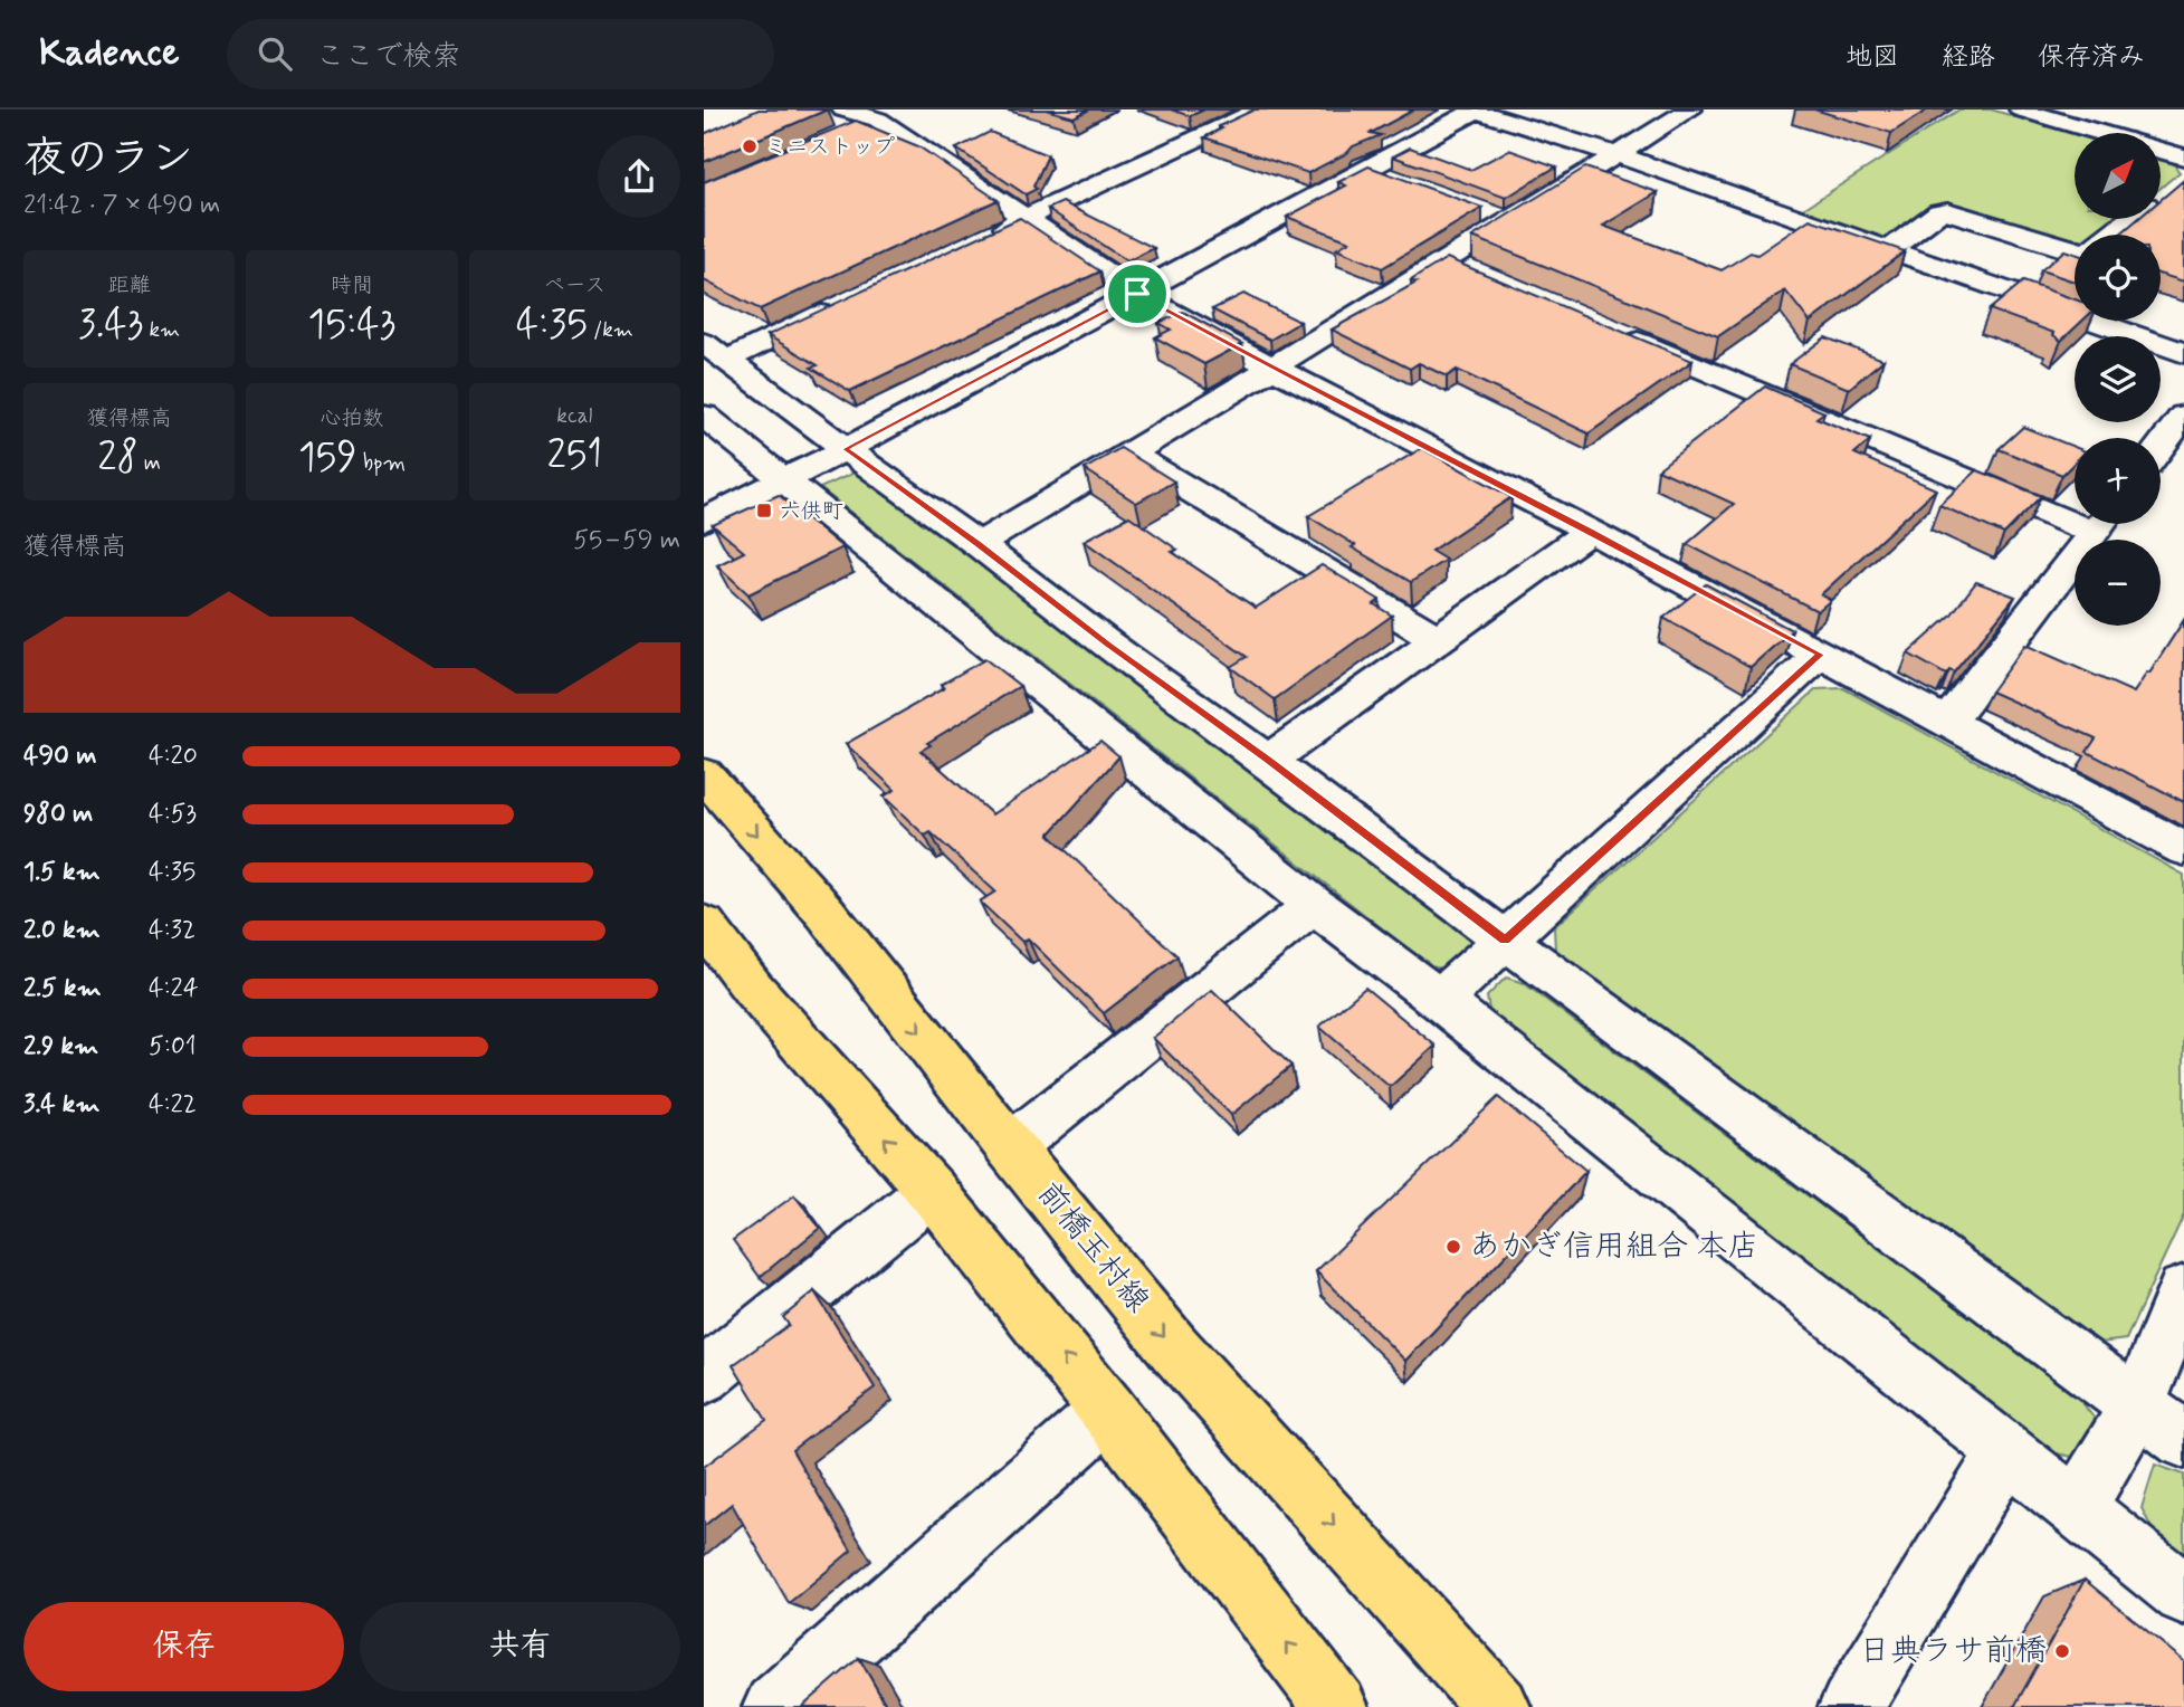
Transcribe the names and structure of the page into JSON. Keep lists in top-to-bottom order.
{
  "streets": {
    "main road": ["前橋玉村線"]
  },
  "places": {
    "other": ["ミニストップ", "あかぎ信用組合 本店", "日典ラサ前橋"],
    "transit": ["六供町"]
  },
  "north": "top right",
  "page": {
    "header": "Kadence",
    "search": "ここで検索",
    "nav": ["地図", "経路", "保存済み"],
    "heading": ["夜のラン", "21:42 · 7 × 490 m"],
    "map_buttons": ["+", "−"],
    "stats": [
      ["距離", "3.43 km"],
      ["時間", "15:43"],
      ["ペース", "4:35 /km"],
      ["獲得標高", "28 m"],
      ["心拍数", "159 bpm"],
      ["kcal", "251"]
    ],
    "chart": ["獲得標高", "55–59 m"],
    "list": [
      {
        "name": "490 m",
        "note": "4:20"
      },
      {
        "name": "980 m",
        "note": "4:53"
      },
      {
        "name": "1.5 km",
        "note": "4:35"
      },
      {
        "name": "2.0 km",
        "note": "4:32"
      },
      {
        "name": "2.5 km",
        "note": "4:24"
      },
      {
        "name": "2.9 km",
        "note": "5:01"
      },
      {
        "name": "3.4 km",
        "note": "4:22"
      }
    ],
    "buttons": ["保存", "共有"]
  }
}
